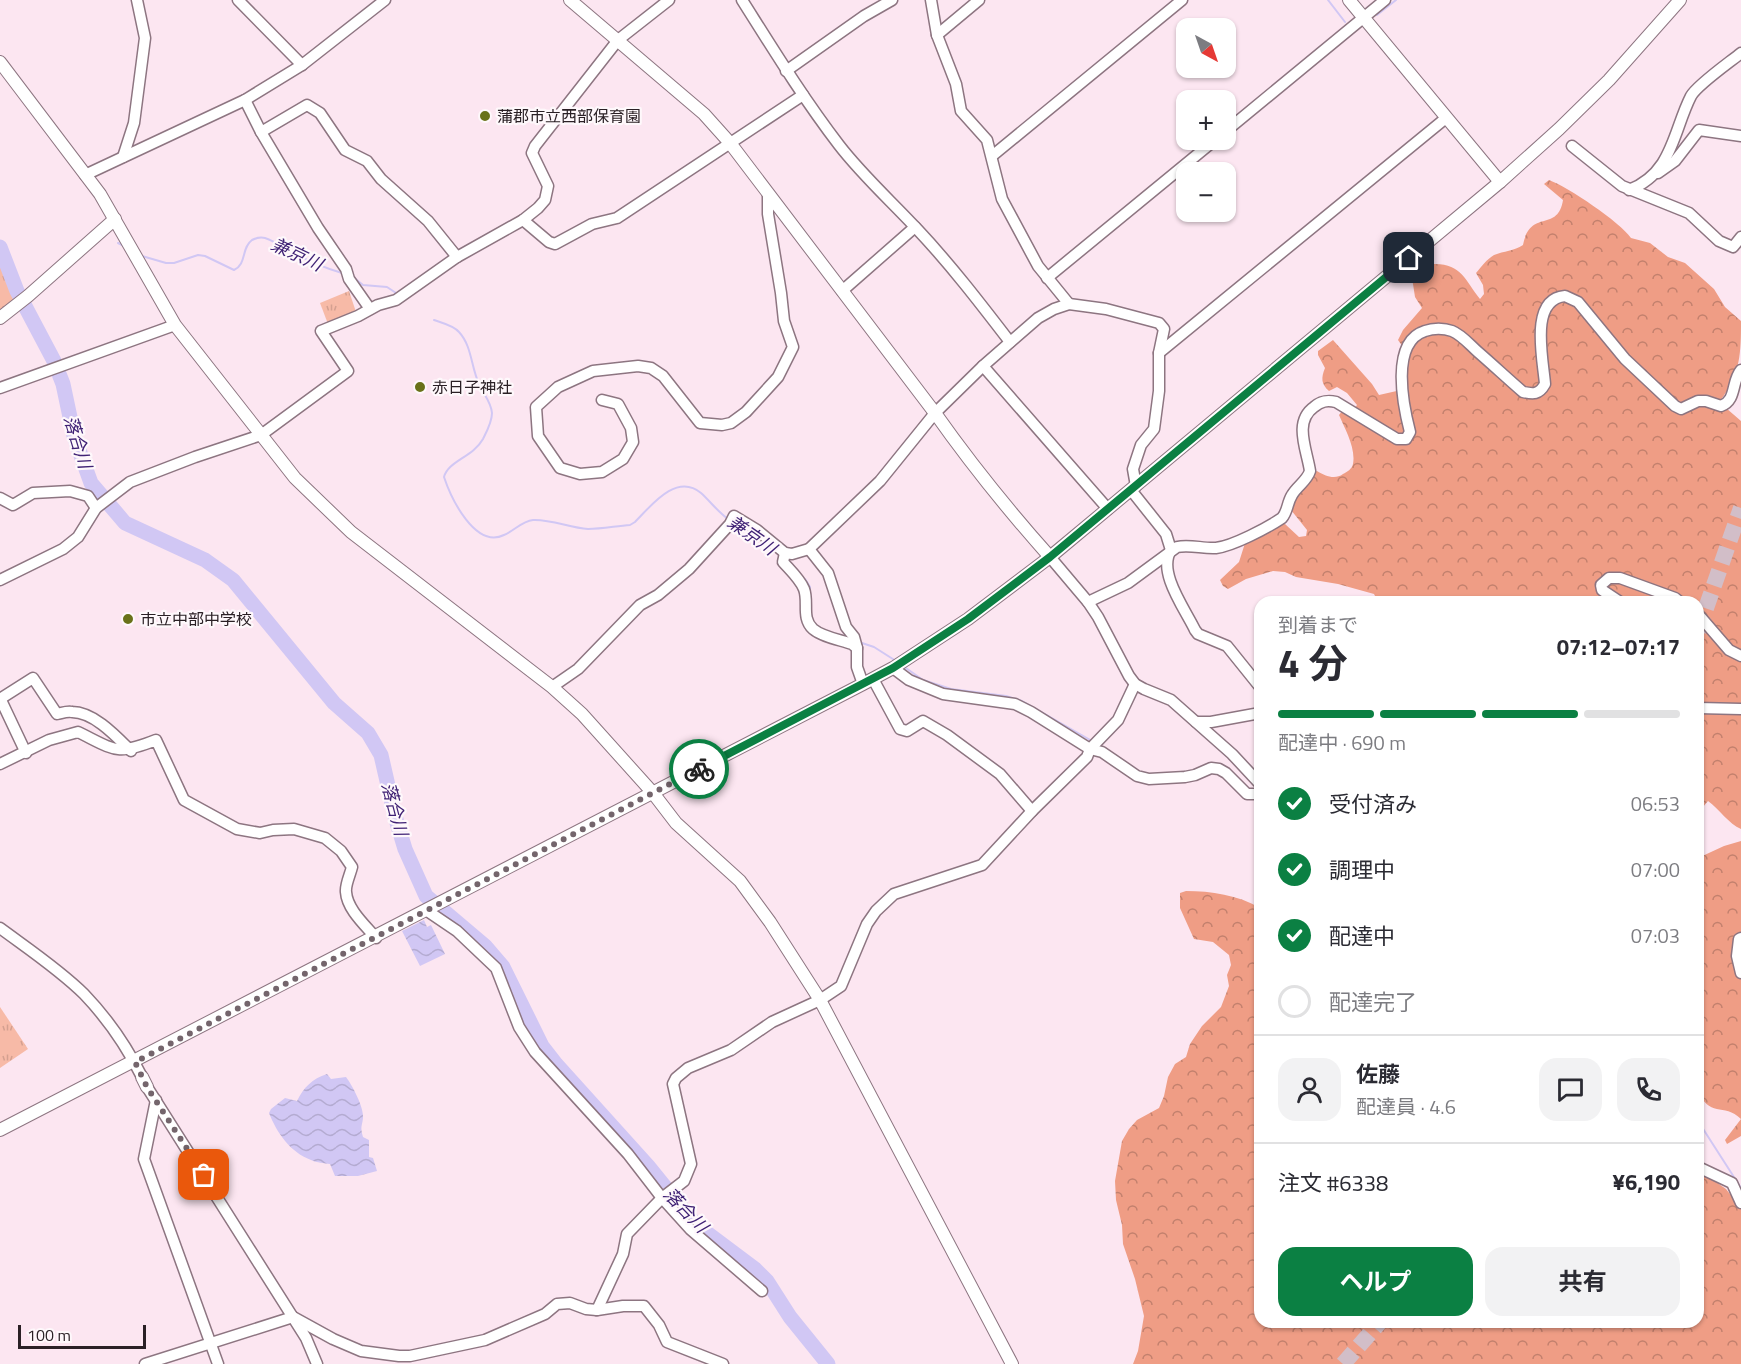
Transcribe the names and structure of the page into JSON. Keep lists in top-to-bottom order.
{
  "water": ["兼京川", "落合川"],
  "places": ["蒲郡市立西部保育園", "赤日子神社", "市立中部中学校"],
  "scale_bar": "100 m",
  "north": "bottom right",
  "page": {
    "map_buttons": ["+", "−"],
    "heading": ["4 分", "到着まで", "07:12–07:17"],
    "panel": [
      "佐藤",
      "配達員 · 4.6",
      "注文 #6338",
      "¥6,190"
    ],
    "bar": "配達中 · 690 m",
    "list": [
      ["受付済み", "06:53"],
      ["調理中", "07:00"],
      ["配達中", "07:03"],
      "配達完了"
    ],
    "buttons": ["ヘルプ", "共有"],
    "scale": "100 m"
  }
}
